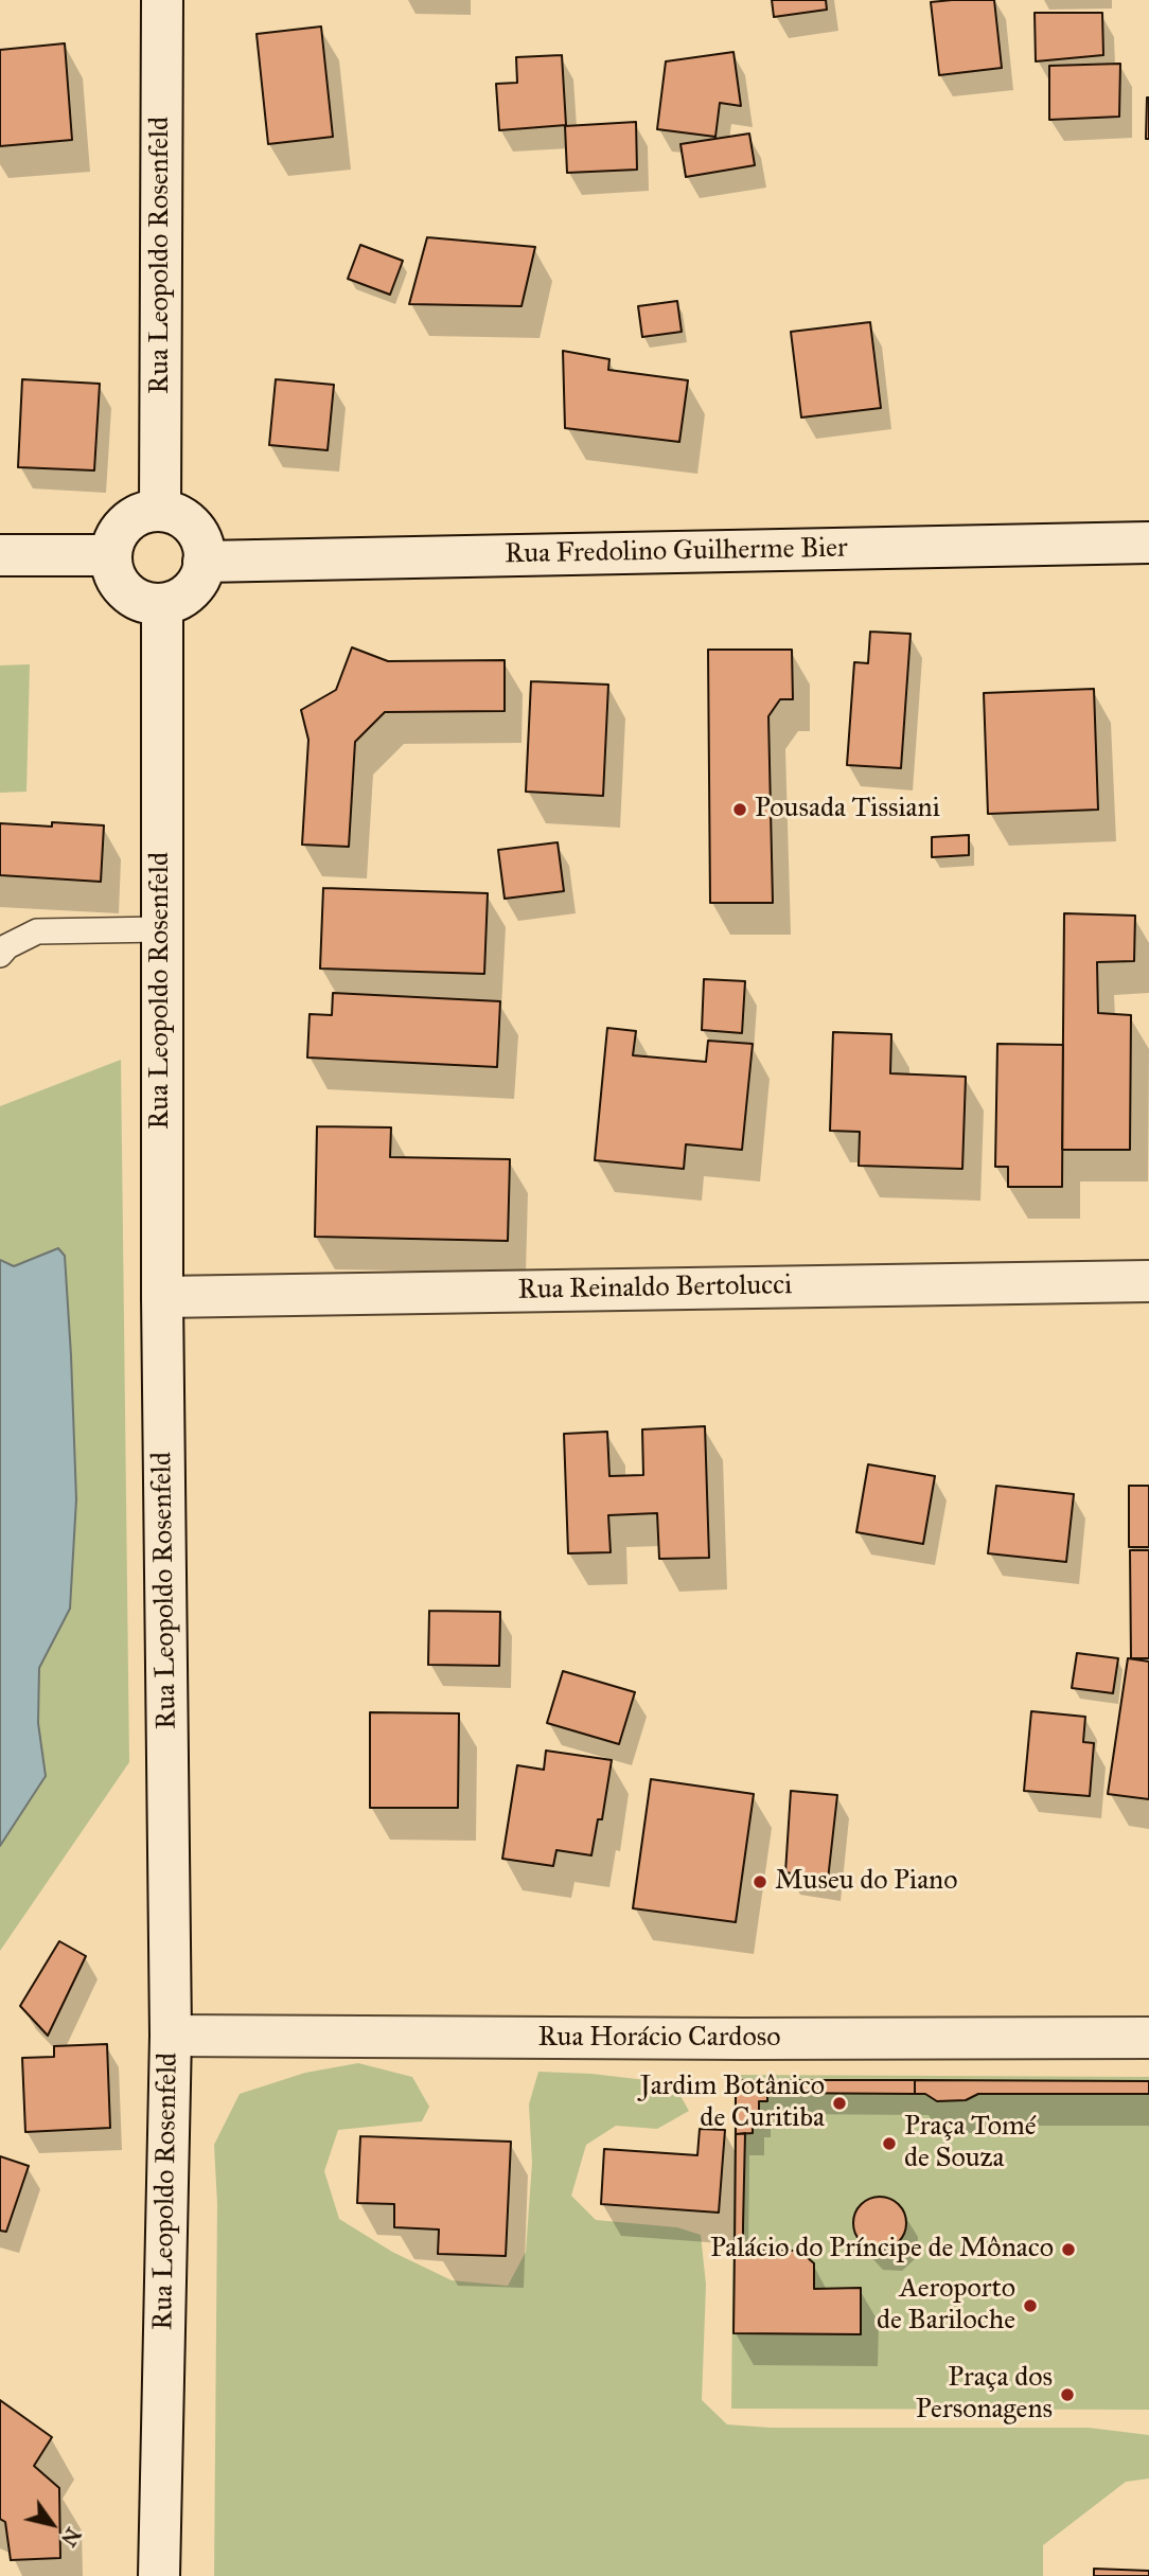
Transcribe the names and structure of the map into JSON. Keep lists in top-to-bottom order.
{
  "streets": {
    "street": [
      "Rua Leopoldo Rosenfeld",
      "Rua Fredolino Guilherme Bier",
      "Rua Reinaldo Bertolucci",
      "Rua Horácio Cardoso"
    ]
  },
  "crossings": [
    ["Rua Leopoldo Rosenfeld", "Rua Fredolino Guilherme Bier"],
    ["Rua Leopoldo Rosenfeld", "Rua Reinaldo Bertolucci"],
    ["Rua Leopoldo Rosenfeld", "Rua Horácio Cardoso"]
  ],
  "places": [
    "Pousada Tissiani",
    "Museu do Piano",
    "Jardim Botânico de Curitiba",
    "Praça Tomé de Souza",
    "Palácio do Príncipe de Mônaco",
    "Aeroporto de Bariloche",
    "Praça dos Personagens"
  ],
  "north": "bottom right"
}
